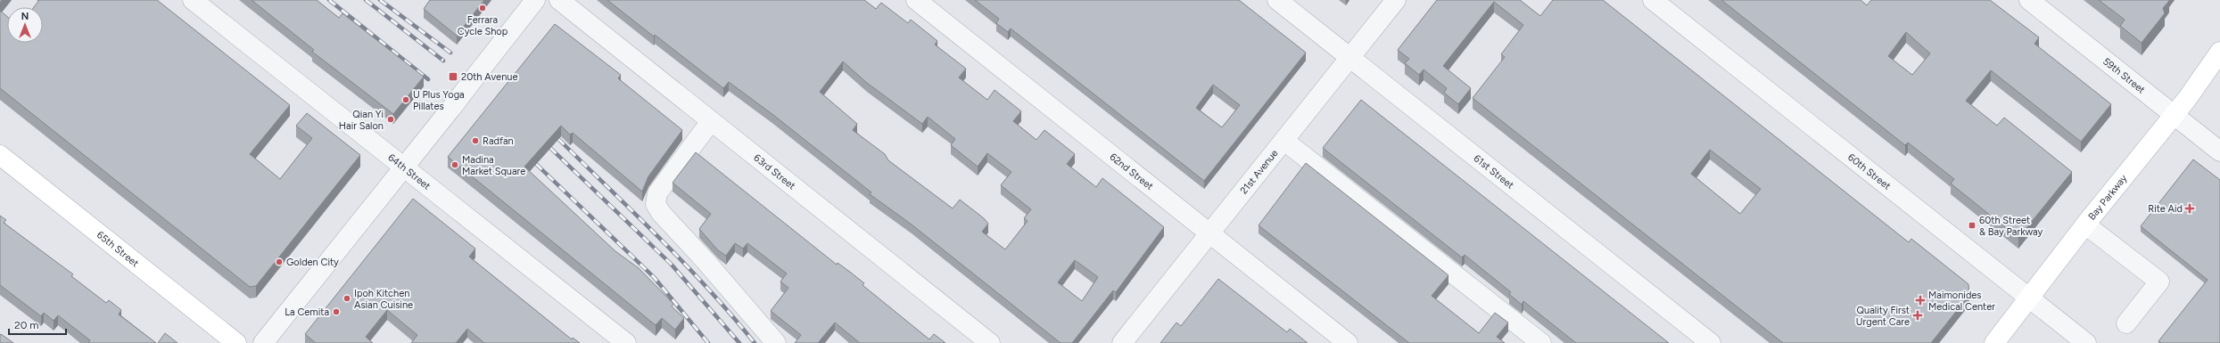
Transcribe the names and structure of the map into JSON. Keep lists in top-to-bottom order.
{
  "streets": {
    "main road": ["Bay Parkway", "65th Street"],
    "street": [
      "59th Street",
      "64th Street",
      "63rd Street",
      "62nd Street",
      "21st Avenue",
      "61st Street",
      "60th Street"
    ]
  },
  "crossings": [
    ["59th Street", "Bay Parkway"],
    ["62nd Street", "21st Avenue"],
    ["21st Avenue", "61st Street"],
    ["60th Street", "Bay Parkway"]
  ],
  "places": {
    "other": [
      "Ferrara Cycle Shop",
      "U Plus Yoga Pillates",
      "Qian Yi Hair Salon",
      "Radfan",
      "Madina Market Square",
      "Golden City",
      "Ipoh Kitchen Asian Cuisine",
      "La Cemita"
    ],
    "transit": ["20th Avenue", "60th Street & Bay Parkway"],
    "health": ["Rite Aid", "Maimonides Medical Center", "Quality First Urgent Care"]
  },
  "scale_bar": "20 m",
  "north": "top"
}
